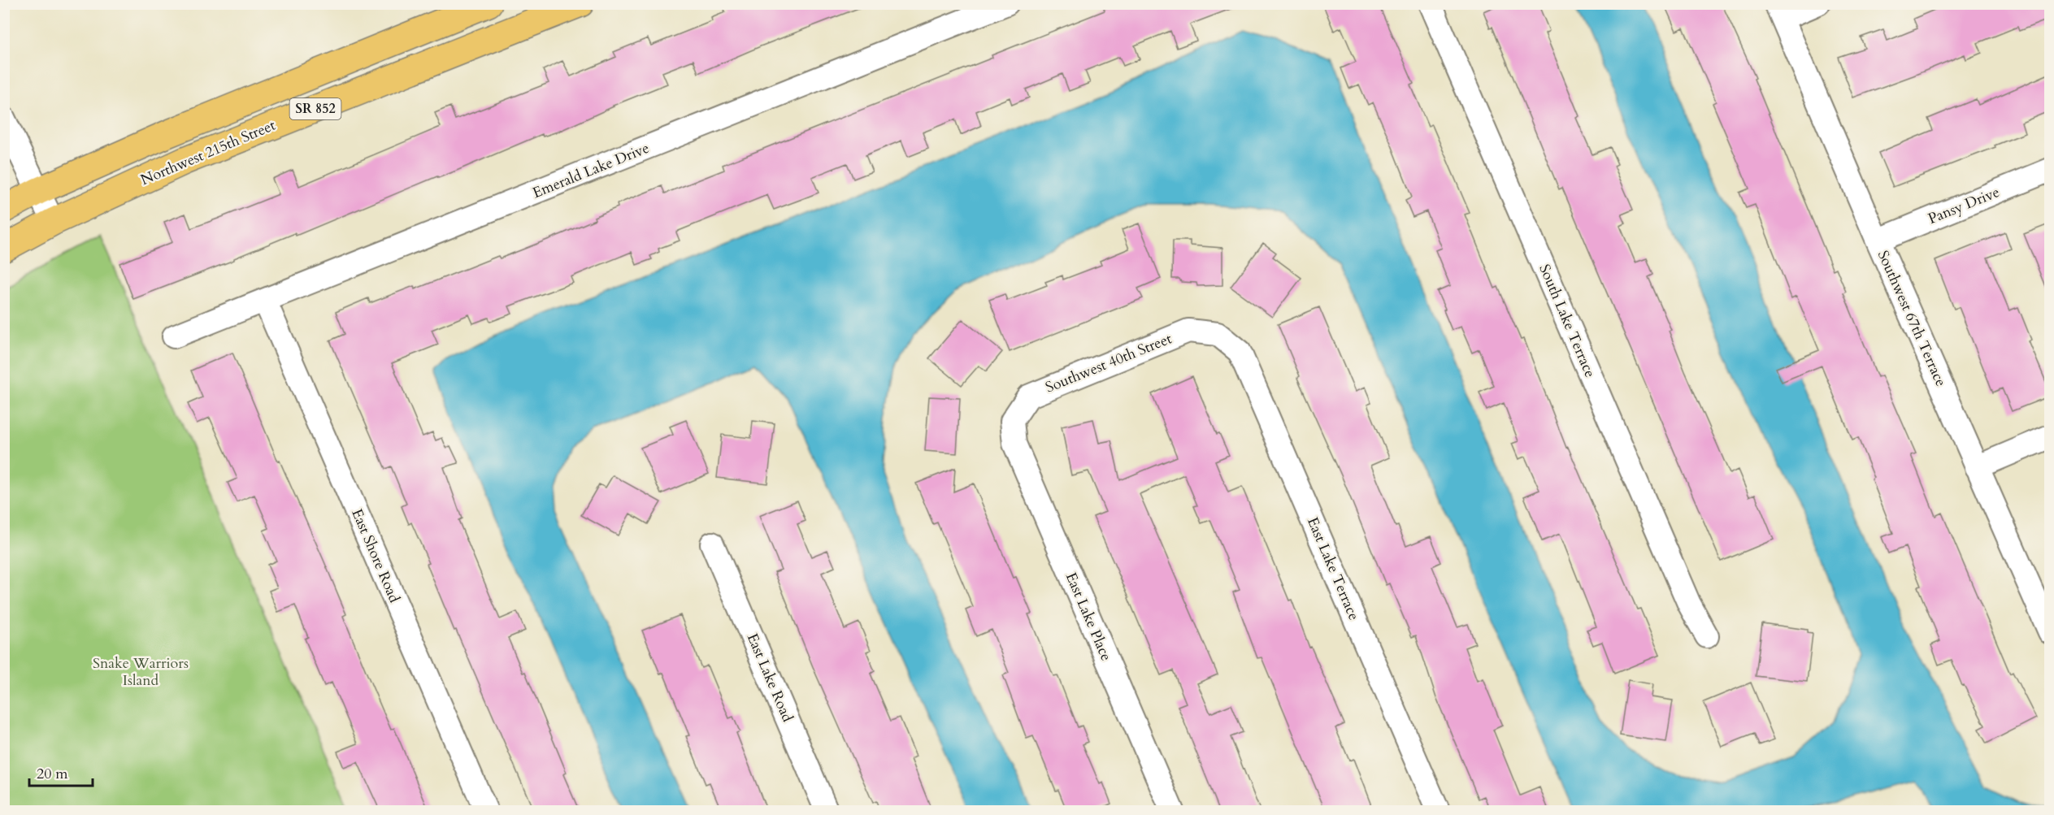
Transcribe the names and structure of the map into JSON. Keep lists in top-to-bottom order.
{
  "streets": {
    "main road": ["SR 852", "Northwest 215th Street"],
    "street": [
      "Emerald Lake Drive",
      "Pansy Drive",
      "Southwest 67th Terrace",
      "South Lake Terrace",
      "Southwest 40th Street",
      "East Shore Road",
      "East Lake Terrace",
      "East Lake Place",
      "East Lake Road"
    ]
  },
  "crossings": [
    ["Emerald Lake Drive", "East Shore Road"],
    ["Pansy Drive", "Southwest 67th Terrace"],
    ["Southwest 40th Street", "East Lake Terrace"],
    ["Southwest 40th Street", "East Lake Place"]
  ],
  "parks": ["Snake Warriors Island"],
  "scale_bar": "20 m"
}
